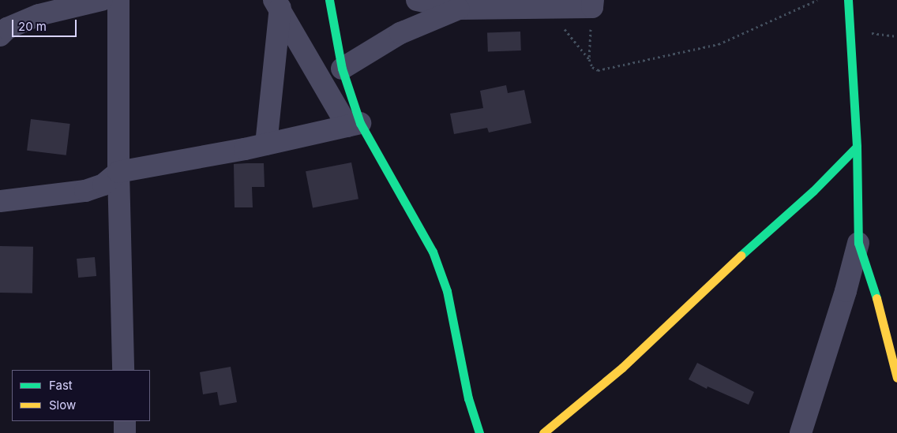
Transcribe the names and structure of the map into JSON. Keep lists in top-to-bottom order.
{
  "legend": ["Fast", "Slow"],
  "scale_bar": "20 m"
}
